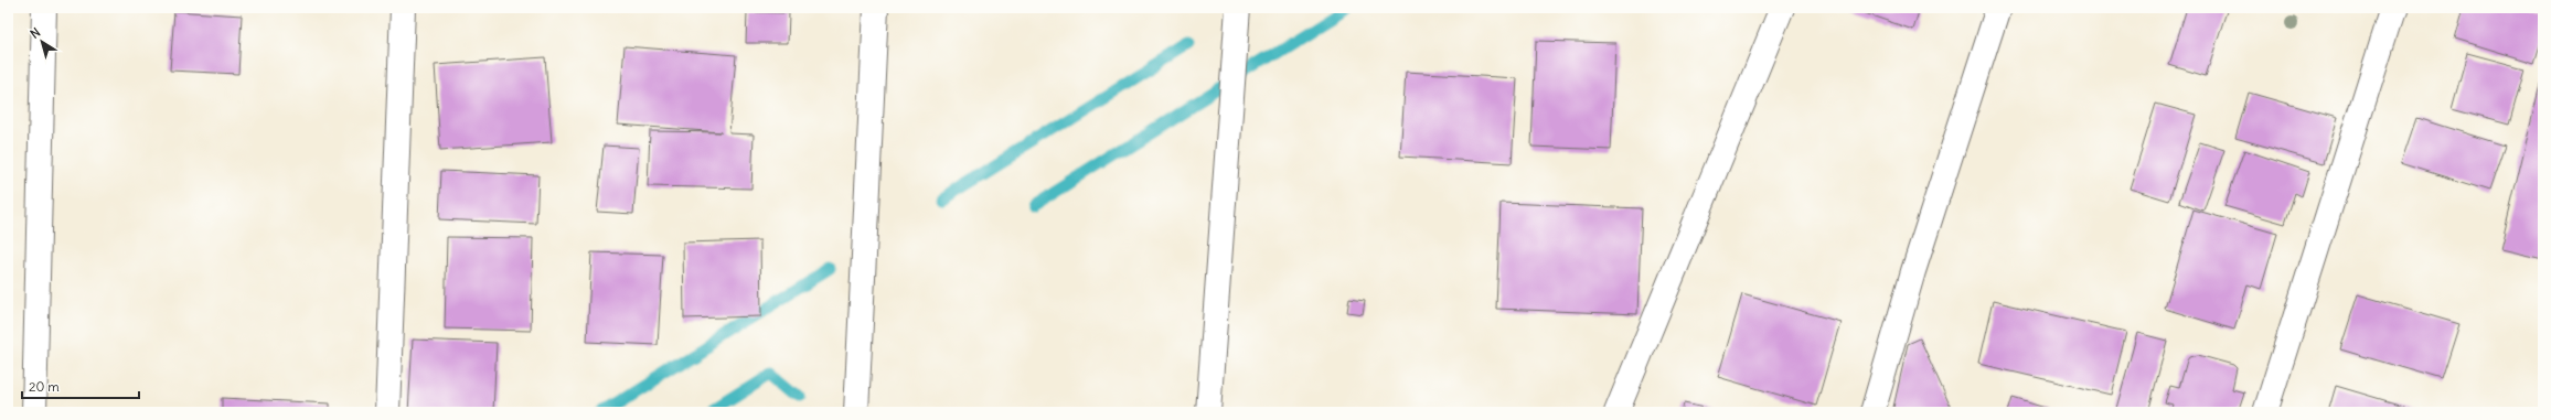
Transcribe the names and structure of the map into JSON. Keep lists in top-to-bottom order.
{
  "scale_bar": "20 m",
  "north": "top left"
}
